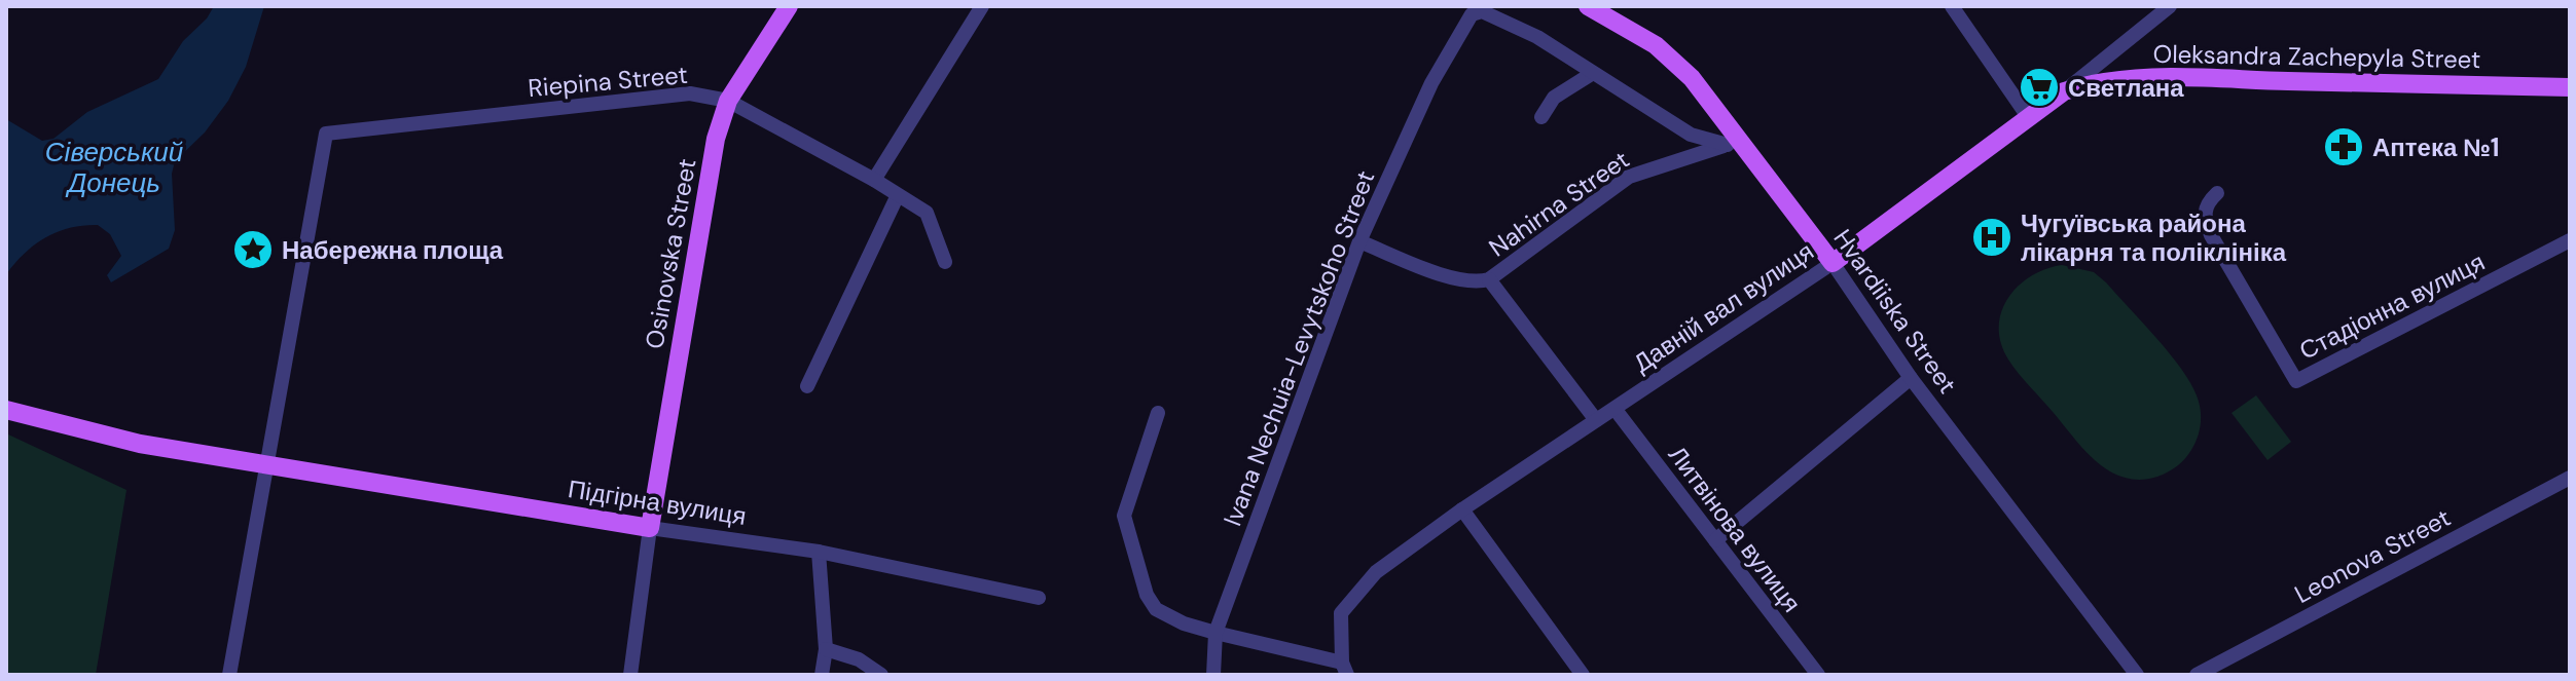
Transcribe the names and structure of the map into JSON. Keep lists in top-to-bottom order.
{
  "streets": {
    "main road": [
      "Oleksandra Zachepyla Street",
      "Osinovska Street",
      "Давній вал вулиця",
      "Hvardiiska Street",
      "Підгірна вулиця"
    ],
    "street": [
      "Riepina Street",
      "Nahirna Street",
      "Стадіонна вулиця",
      "Ivana Nechuia-Levytskoho Street",
      "Литвінова вулиця",
      "Leonova Street"
    ]
  },
  "crossings": [
    ["Oleksandra Zachepyla Street", "Давній вал вулиця"],
    ["Riepina Street", "Osinovska Street"],
    ["Riepina Street", "Підгірна вулиця"],
    ["Nahirna Street", "Hvardiiska Street"],
    ["Nahirna Street", "Ivana Nechuia-Levytskoho Street"],
    ["Osinovska Street", "Підгірна вулиця"],
    ["Давній вал вулиця", "Hvardiiska Street"],
    ["Давній вал вулиця", "Литвінова вулиця"]
  ],
  "water": ["Сіверський Донець"],
  "places": {
    "supermarket": ["Светлана"],
    "pharmacy": ["Аптека №1"],
    "hospital": ["Чугуївська района лікарня та поліклініка"],
    "place": ["Набережна площа"]
  }
}
